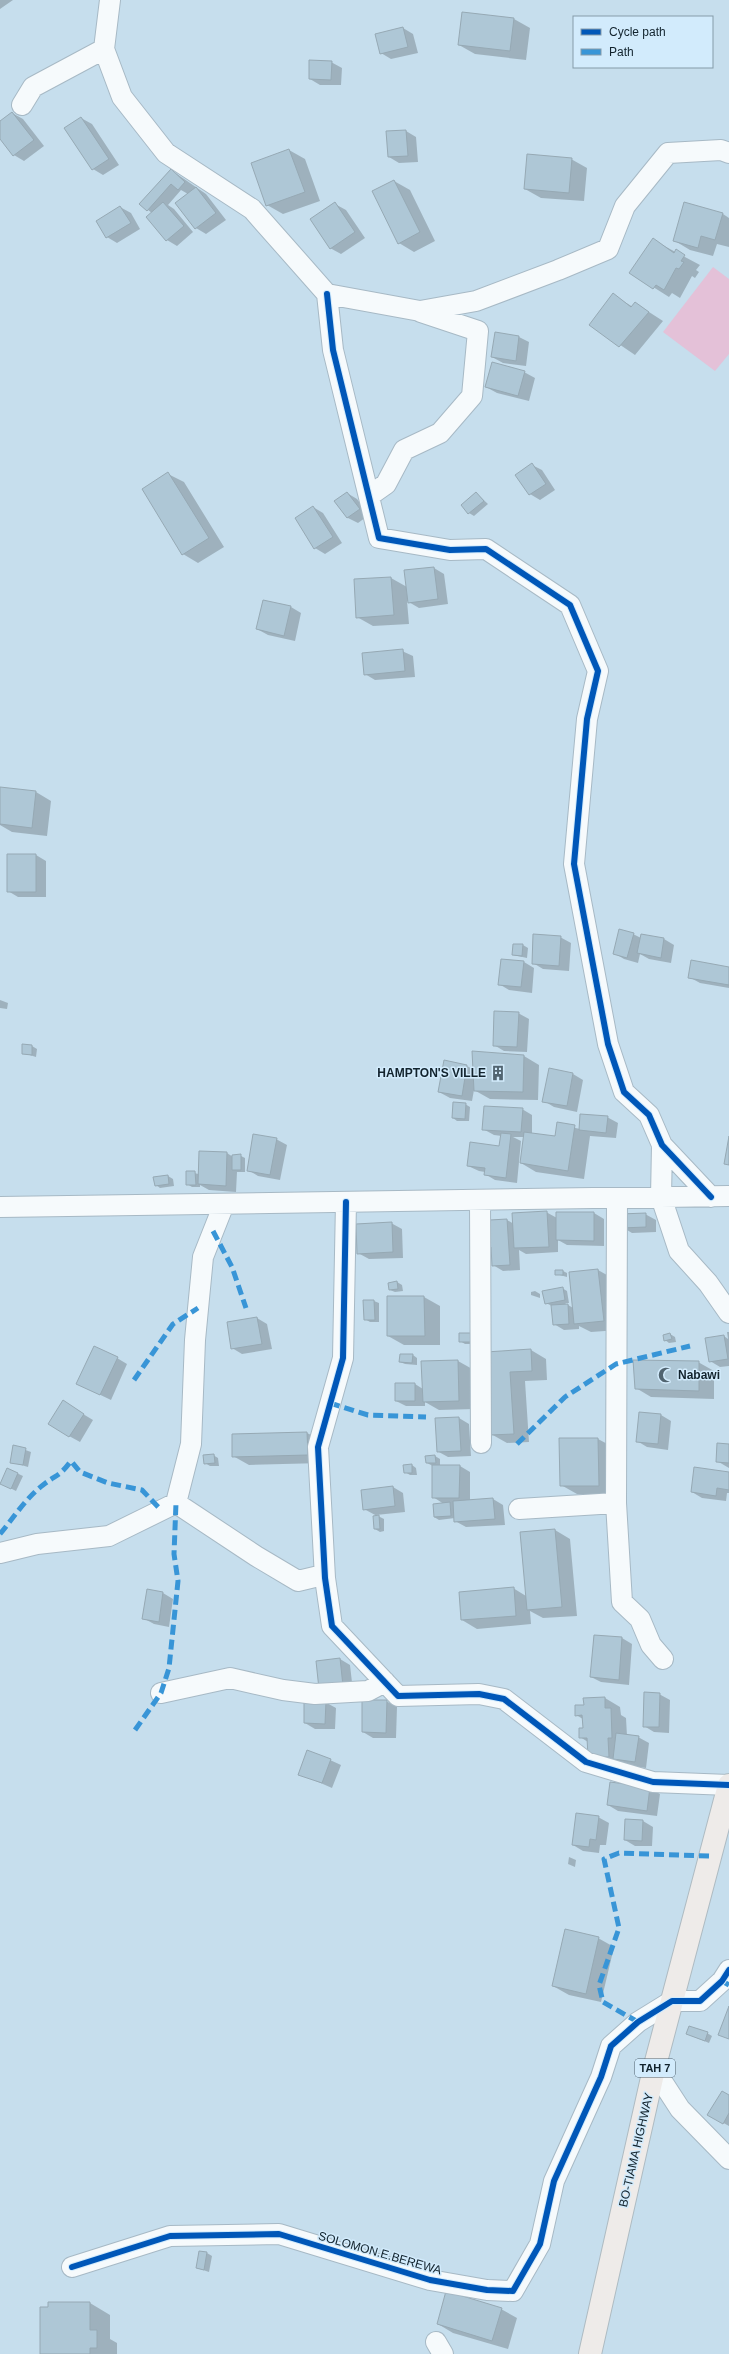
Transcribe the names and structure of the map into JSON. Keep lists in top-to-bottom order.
{
  "streets": {
    "highway": ["TAH 7", "BO-TIAMA HIGHWAY"],
    "street": ["SOLOMON.E.BEREWA"]
  },
  "crossings": [
    ["BO-TIAMA HIGHWAY", "SOLOMON.E.BEREWA"]
  ],
  "places": {
    "building": ["HAMPTON'S VILLE"],
    "mosque": ["Nabawi"]
  },
  "legend": ["Cycle path", "Path"]
}
